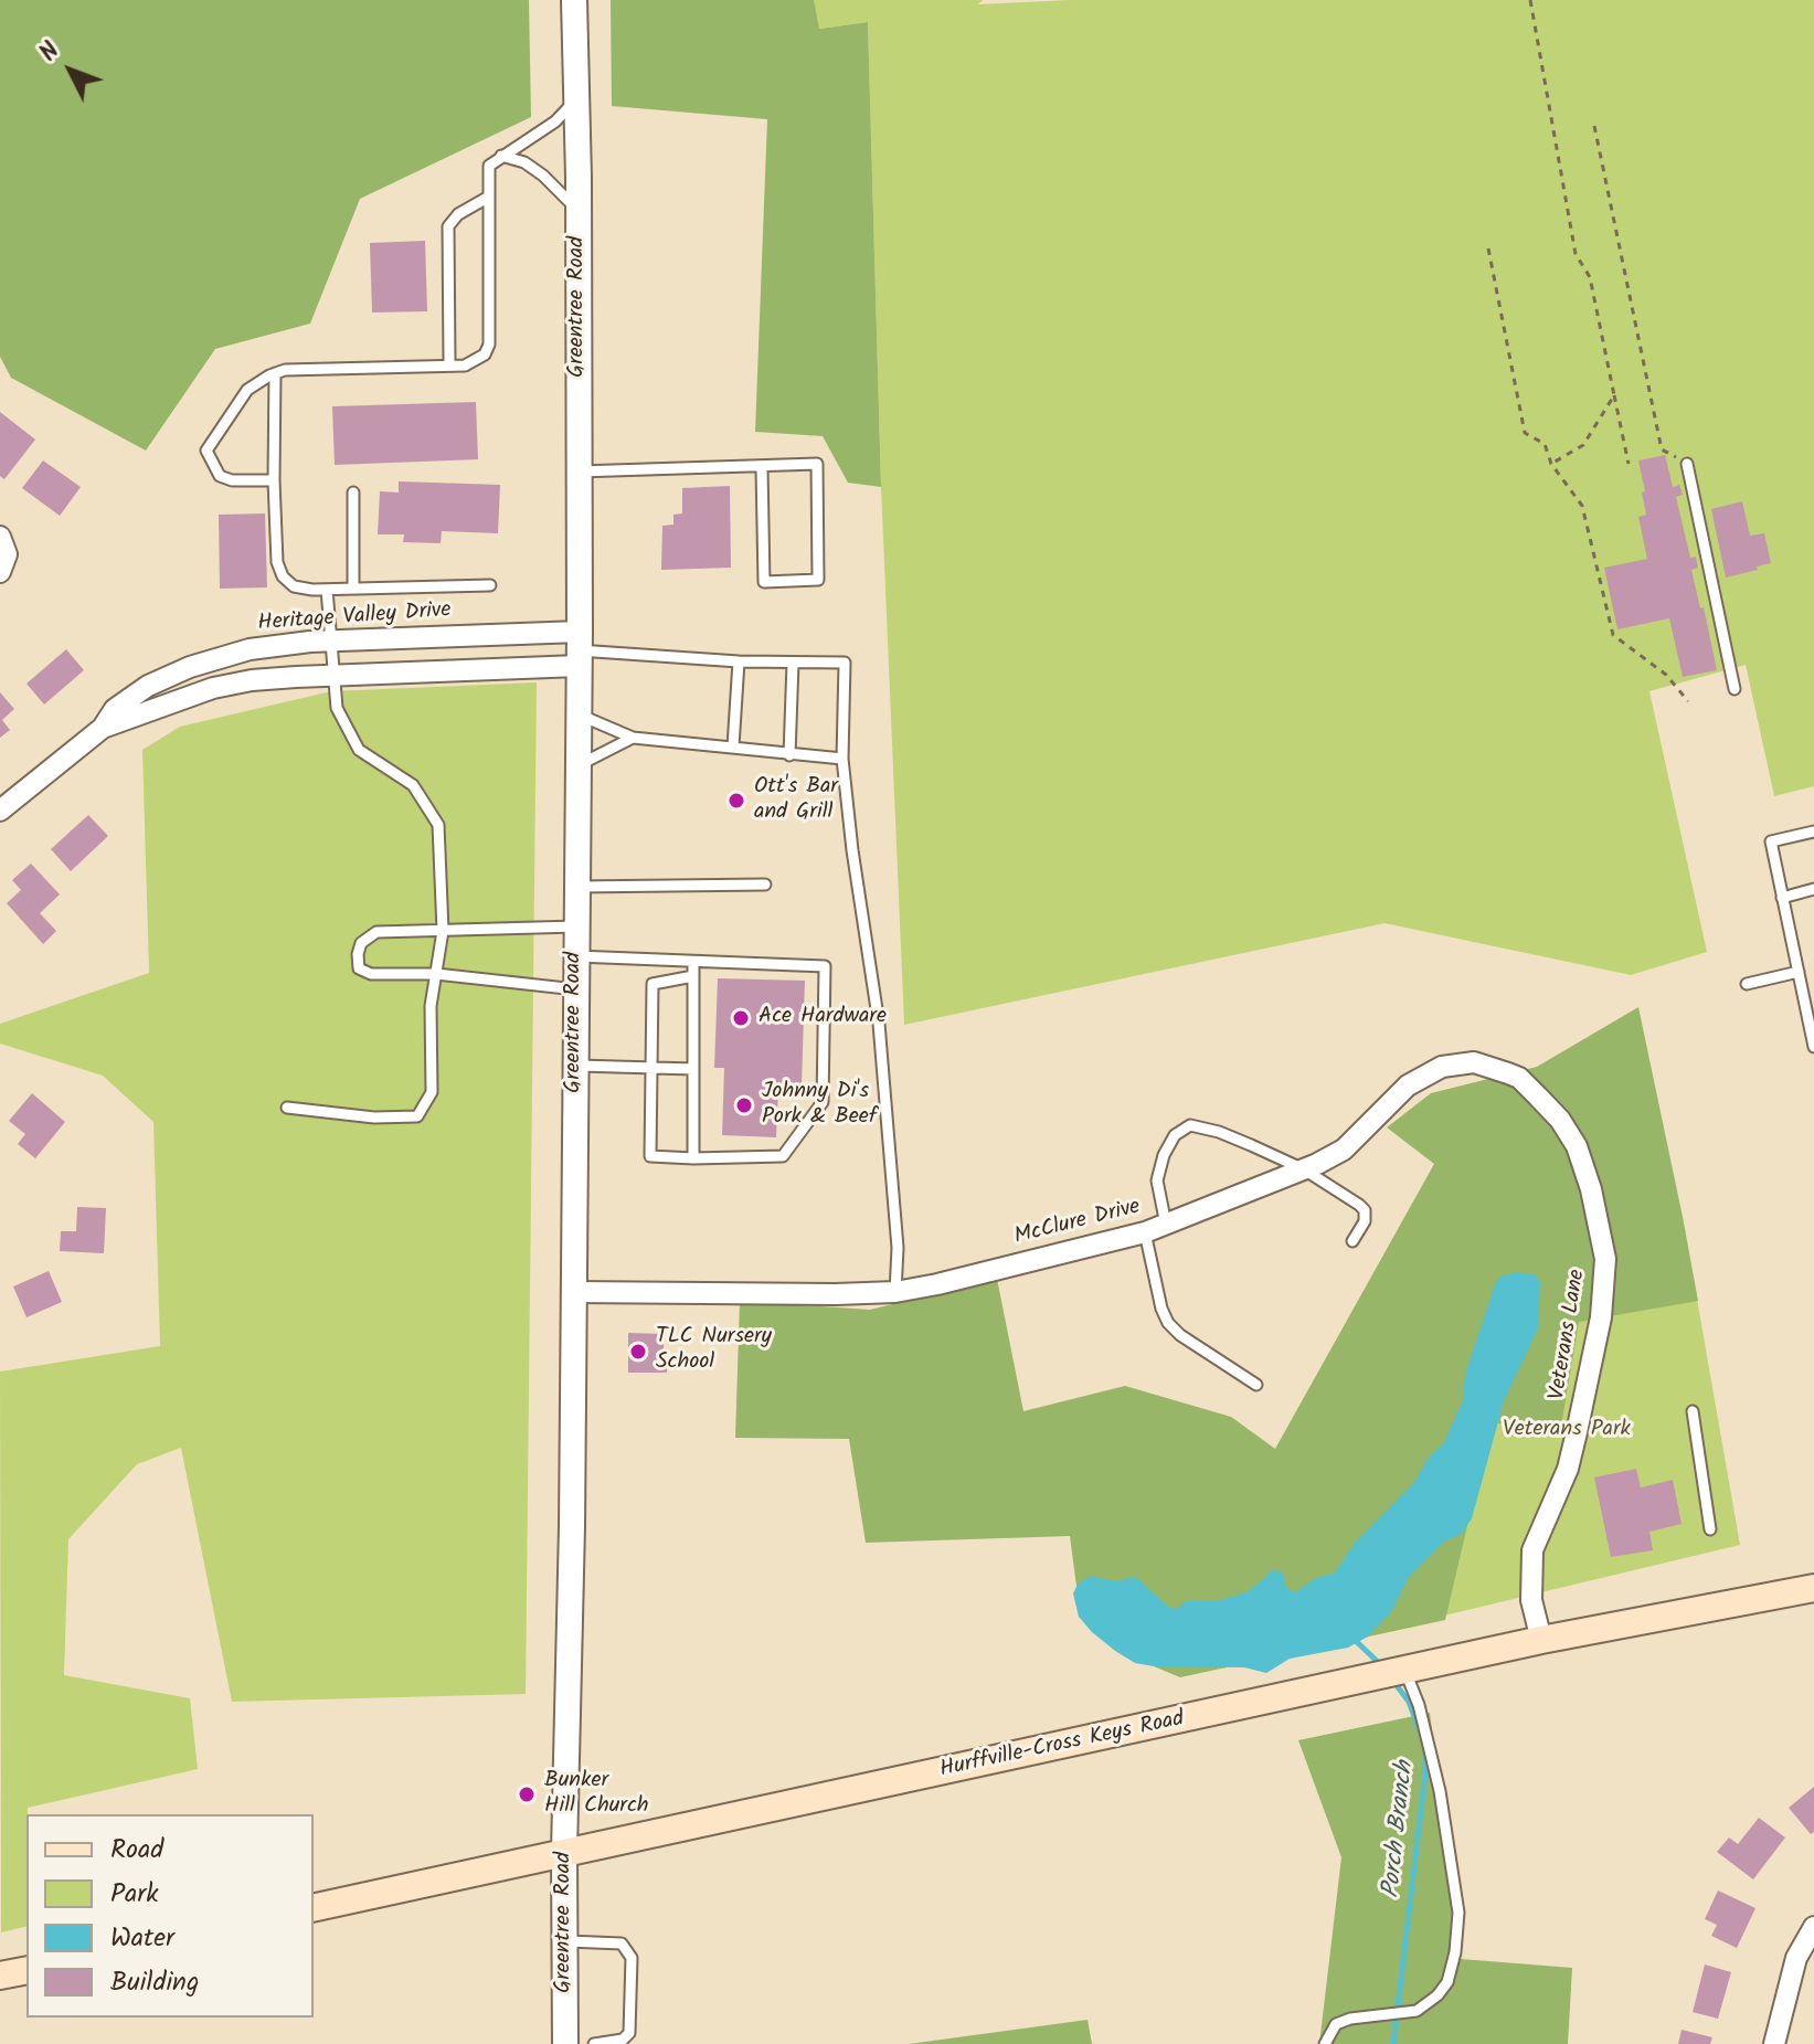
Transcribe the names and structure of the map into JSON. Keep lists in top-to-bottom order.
{
  "streets": {
    "main road": ["Hurffville-Cross Keys Road"],
    "street": [
      "Greentree Road",
      "Heritage Valley Drive",
      "McClure Drive",
      "Veterans Lane"
    ]
  },
  "crossings": [
    ["Greentree Road", "Heritage Valley Drive"],
    ["Greentree Road", "McClure Drive"],
    ["Greentree Road", "Hurffville-Cross Keys Road"],
    ["McClure Drive", "Veterans Lane"],
    ["Veterans Lane", "Hurffville-Cross Keys Road"]
  ],
  "water": ["Porch Branch"],
  "parks": ["Veterans Park"],
  "places": [
    "Ott's Bar and Grill",
    "Ace Hardware",
    "Johnny Di's Pork & Beef",
    "TLC Nursery School",
    "Bunker Hill Church"
  ],
  "legend": [
    "Road",
    "Park",
    "Water",
    "Building"
  ],
  "north": "top left"
}
